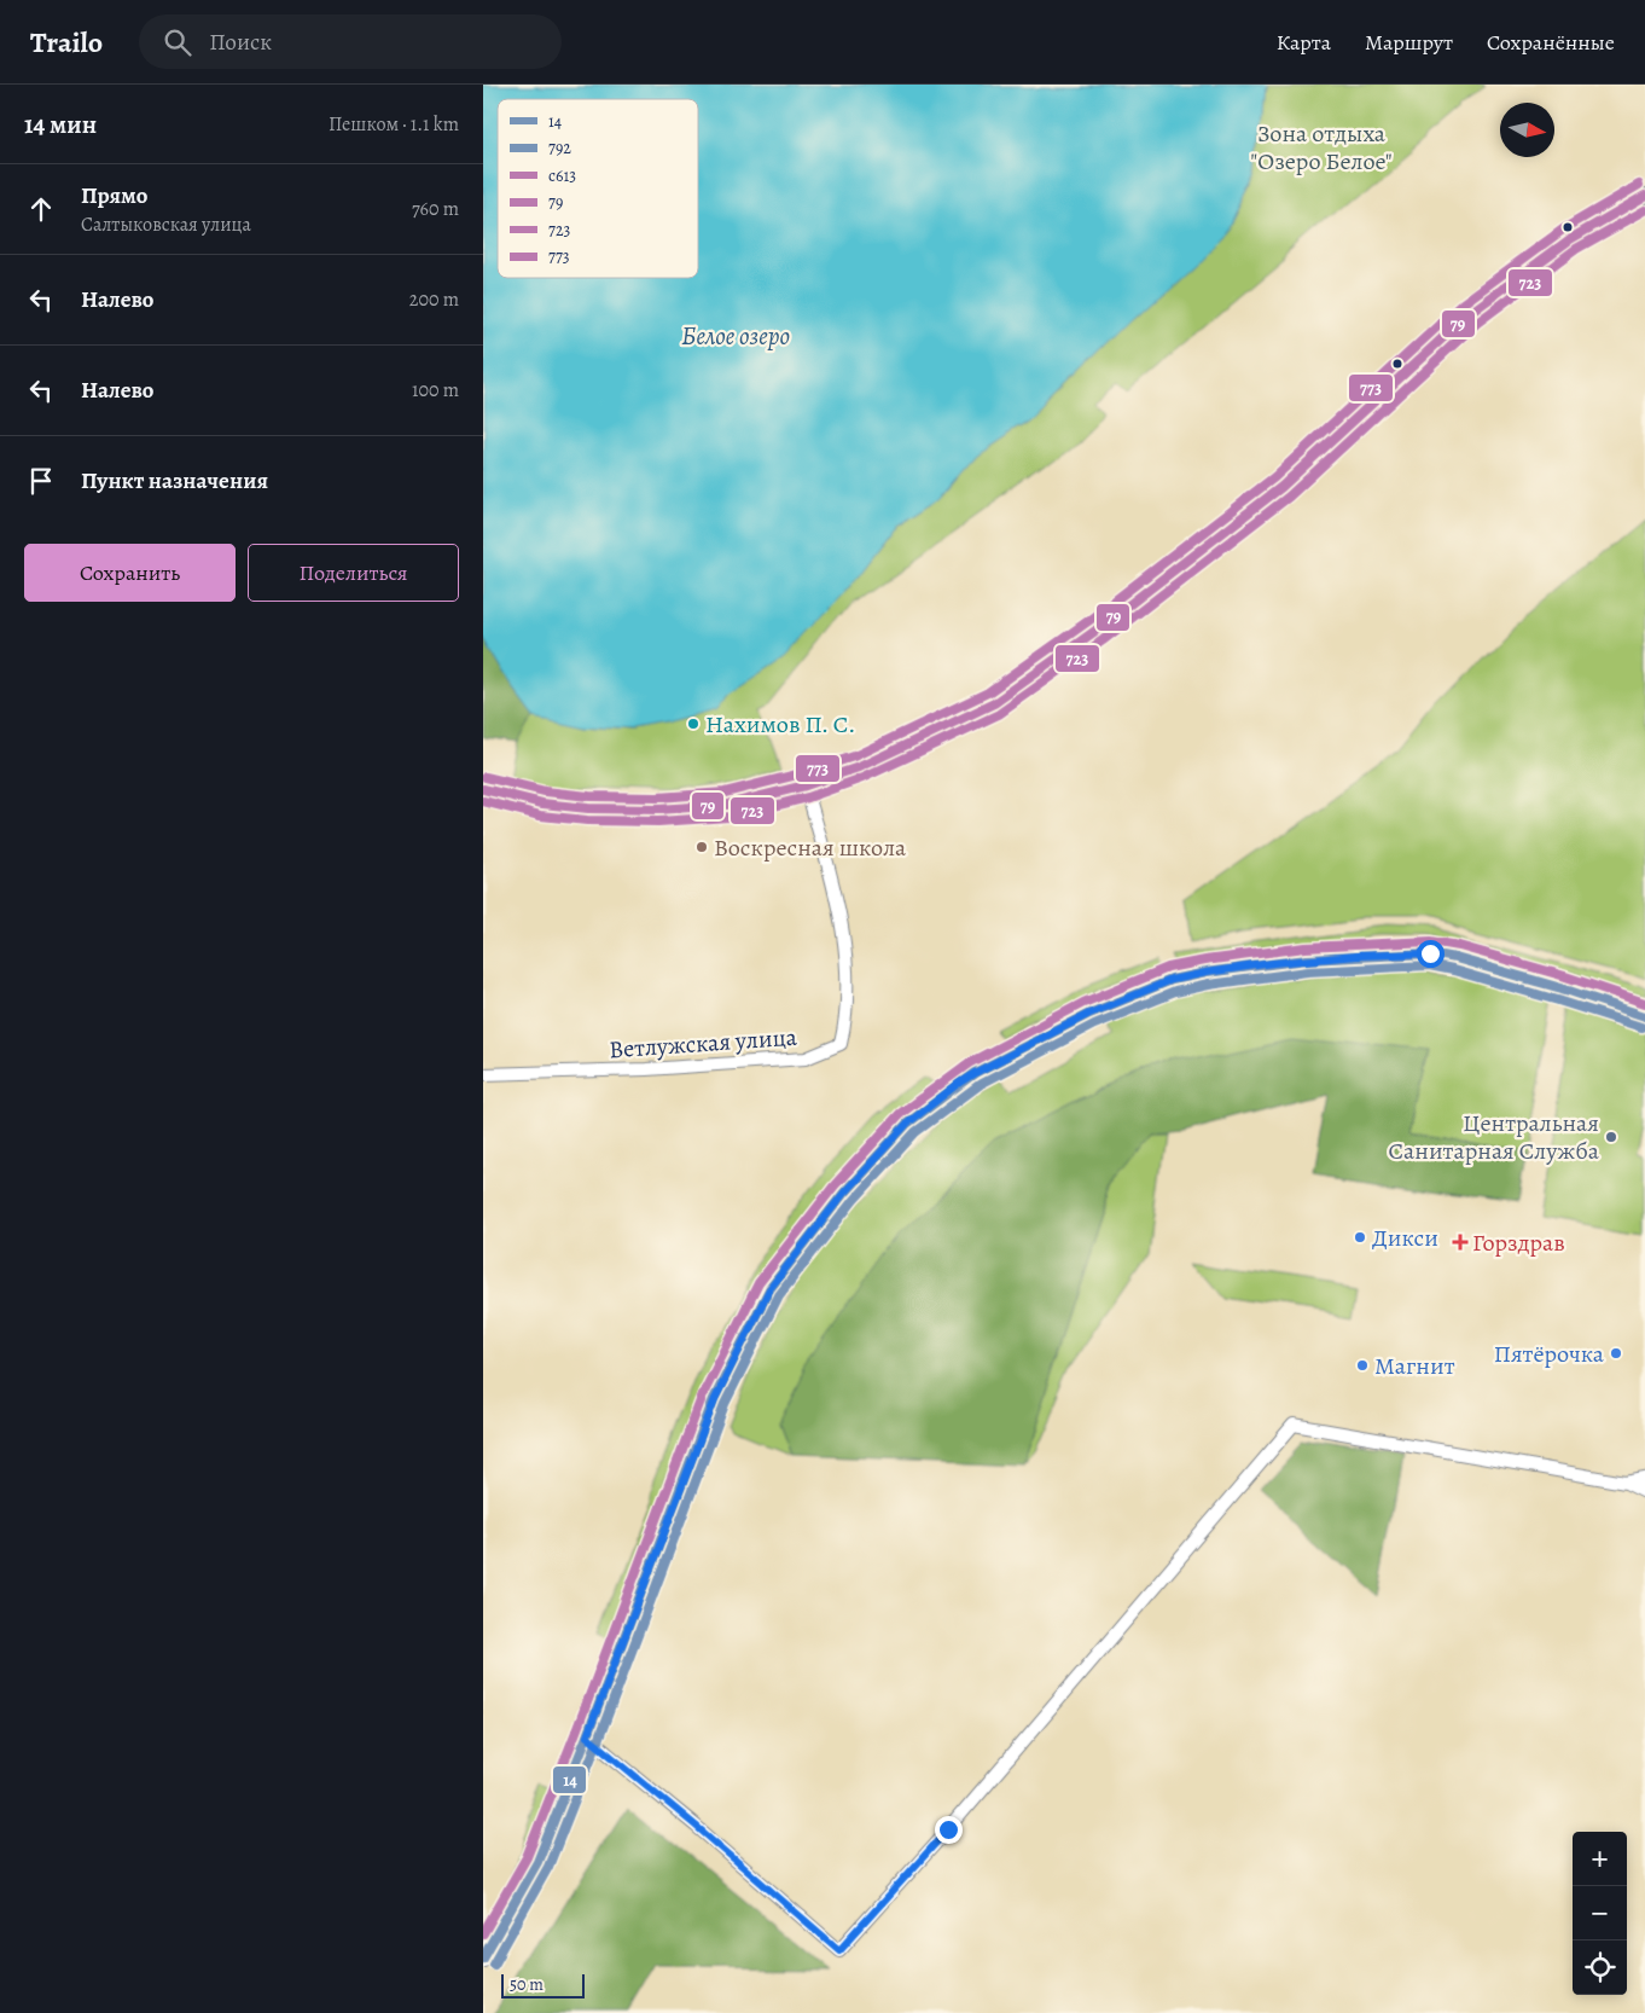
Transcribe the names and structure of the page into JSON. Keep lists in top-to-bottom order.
{
  "streets": {
    "street": ["Ветлужская улица"]
  },
  "water": ["Белое озеро"],
  "parks": ["Зона отдыха \"Озеро Белое\""],
  "places": {
    "other": [
      "Нахимов П. С.",
      "Воскресная школа",
      "Центральная Санитарная Служба",
      "Дикси",
      "Пятёрочка",
      "Магнит"
    ],
    "health": ["Горздрав"]
  },
  "lines": [
    "transit line 773",
    "transit line 79",
    "transit line 723",
    "transit line с613",
    "transit line 14",
    "transit line 792"
  ],
  "legend": [
    "14",
    "792",
    "с613",
    "79",
    "723",
    "773"
  ],
  "scale_bar": "50 m",
  "north": "right",
  "page": {
    "header": "Trailo",
    "search": "Поиск",
    "nav": ["Карта", "Маршрут", "Сохранённые"],
    "heading": ["14 мин", "Пешком · 1.1 km"],
    "list": [
      ["Прямо", "Салтыковская улица", "760 m"],
      ["Налево", "200 m"],
      ["Налево", "100 m"],
      "Пункт назначения"
    ],
    "buttons": ["Сохранить", "Поделиться"],
    "map_buttons": ["+", "−"],
    "scale": "50 m"
  }
}
